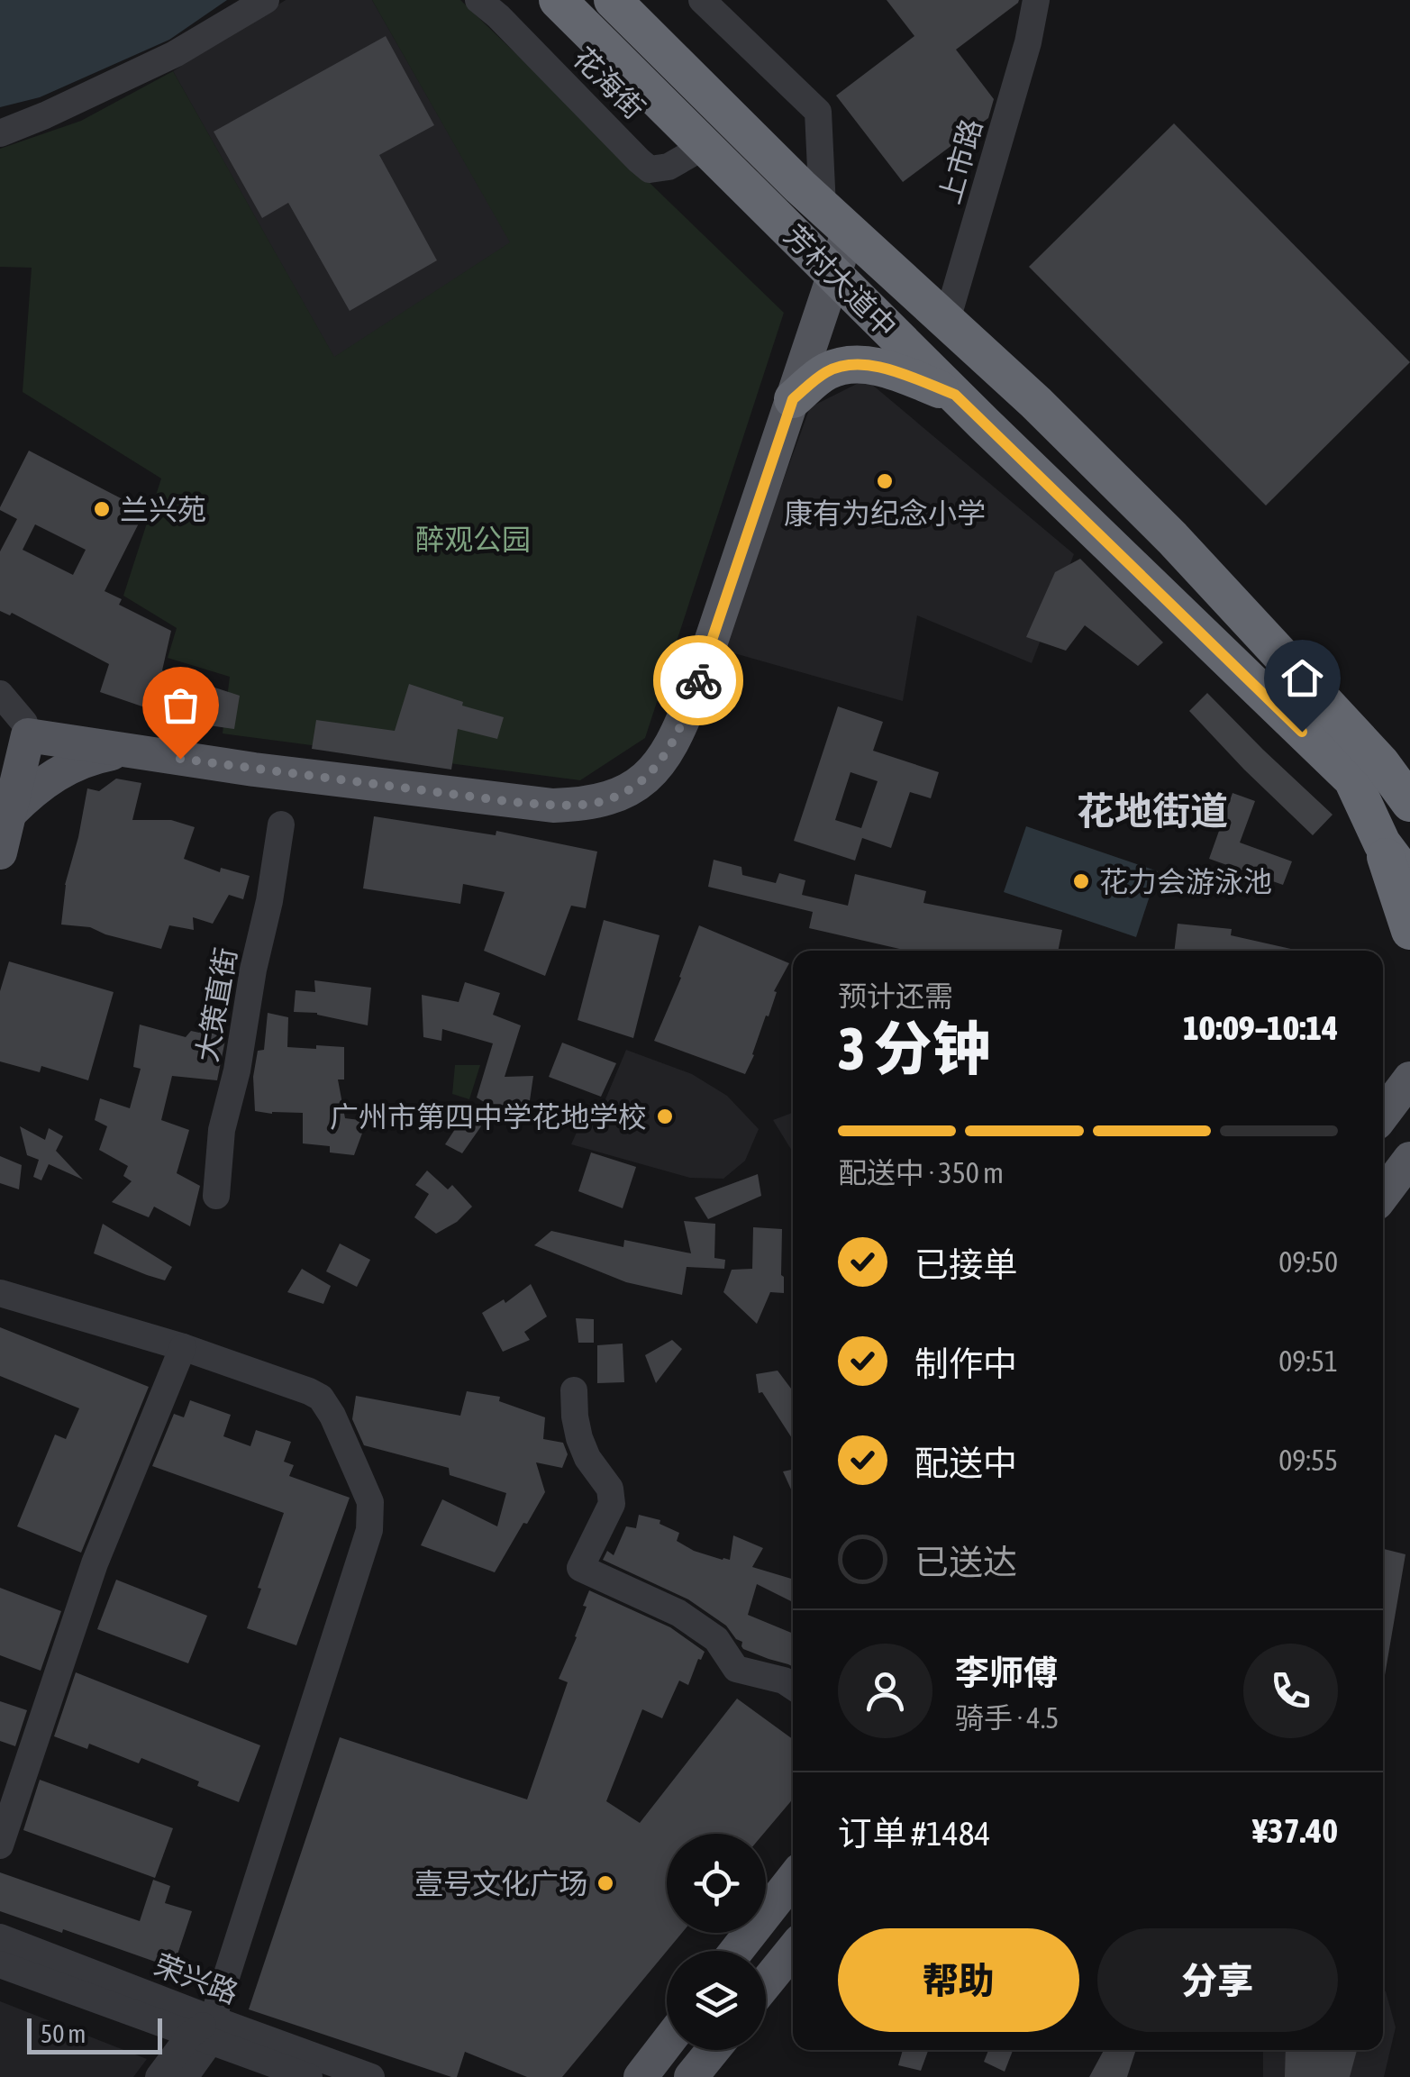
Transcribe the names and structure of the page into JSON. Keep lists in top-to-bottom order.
{
  "streets": {
    "highway": ["芳村大道中"],
    "street": [
      "花海街",
      "上市路",
      "大策直街",
      "荣兴路"
    ]
  },
  "crossings": [
    ["花海街", "芳村大道中"],
    ["上市路", "芳村大道中"]
  ],
  "districts": ["花地街道"],
  "parks": ["醉观公园"],
  "places": [
    "康有为纪念小学",
    "兰兴苑",
    "花力会游泳池",
    "广州市第四中学花地学校",
    "壹号文化广场"
  ],
  "scale_bar": "50 m",
  "page": {
    "heading": ["3 分钟", "预计还需", "10:09–10:14"],
    "panel": [
      "李师傅",
      "骑手 · 4.5",
      "订单 #1484",
      "¥37.40"
    ],
    "bar": "配送中 · 350 m",
    "list": [
      ["已接单", "09:50"],
      ["制作中", "09:51"],
      ["配送中", "09:55"],
      "已送达"
    ],
    "buttons": ["帮助", "分享"],
    "scale": "50 m"
  }
}
